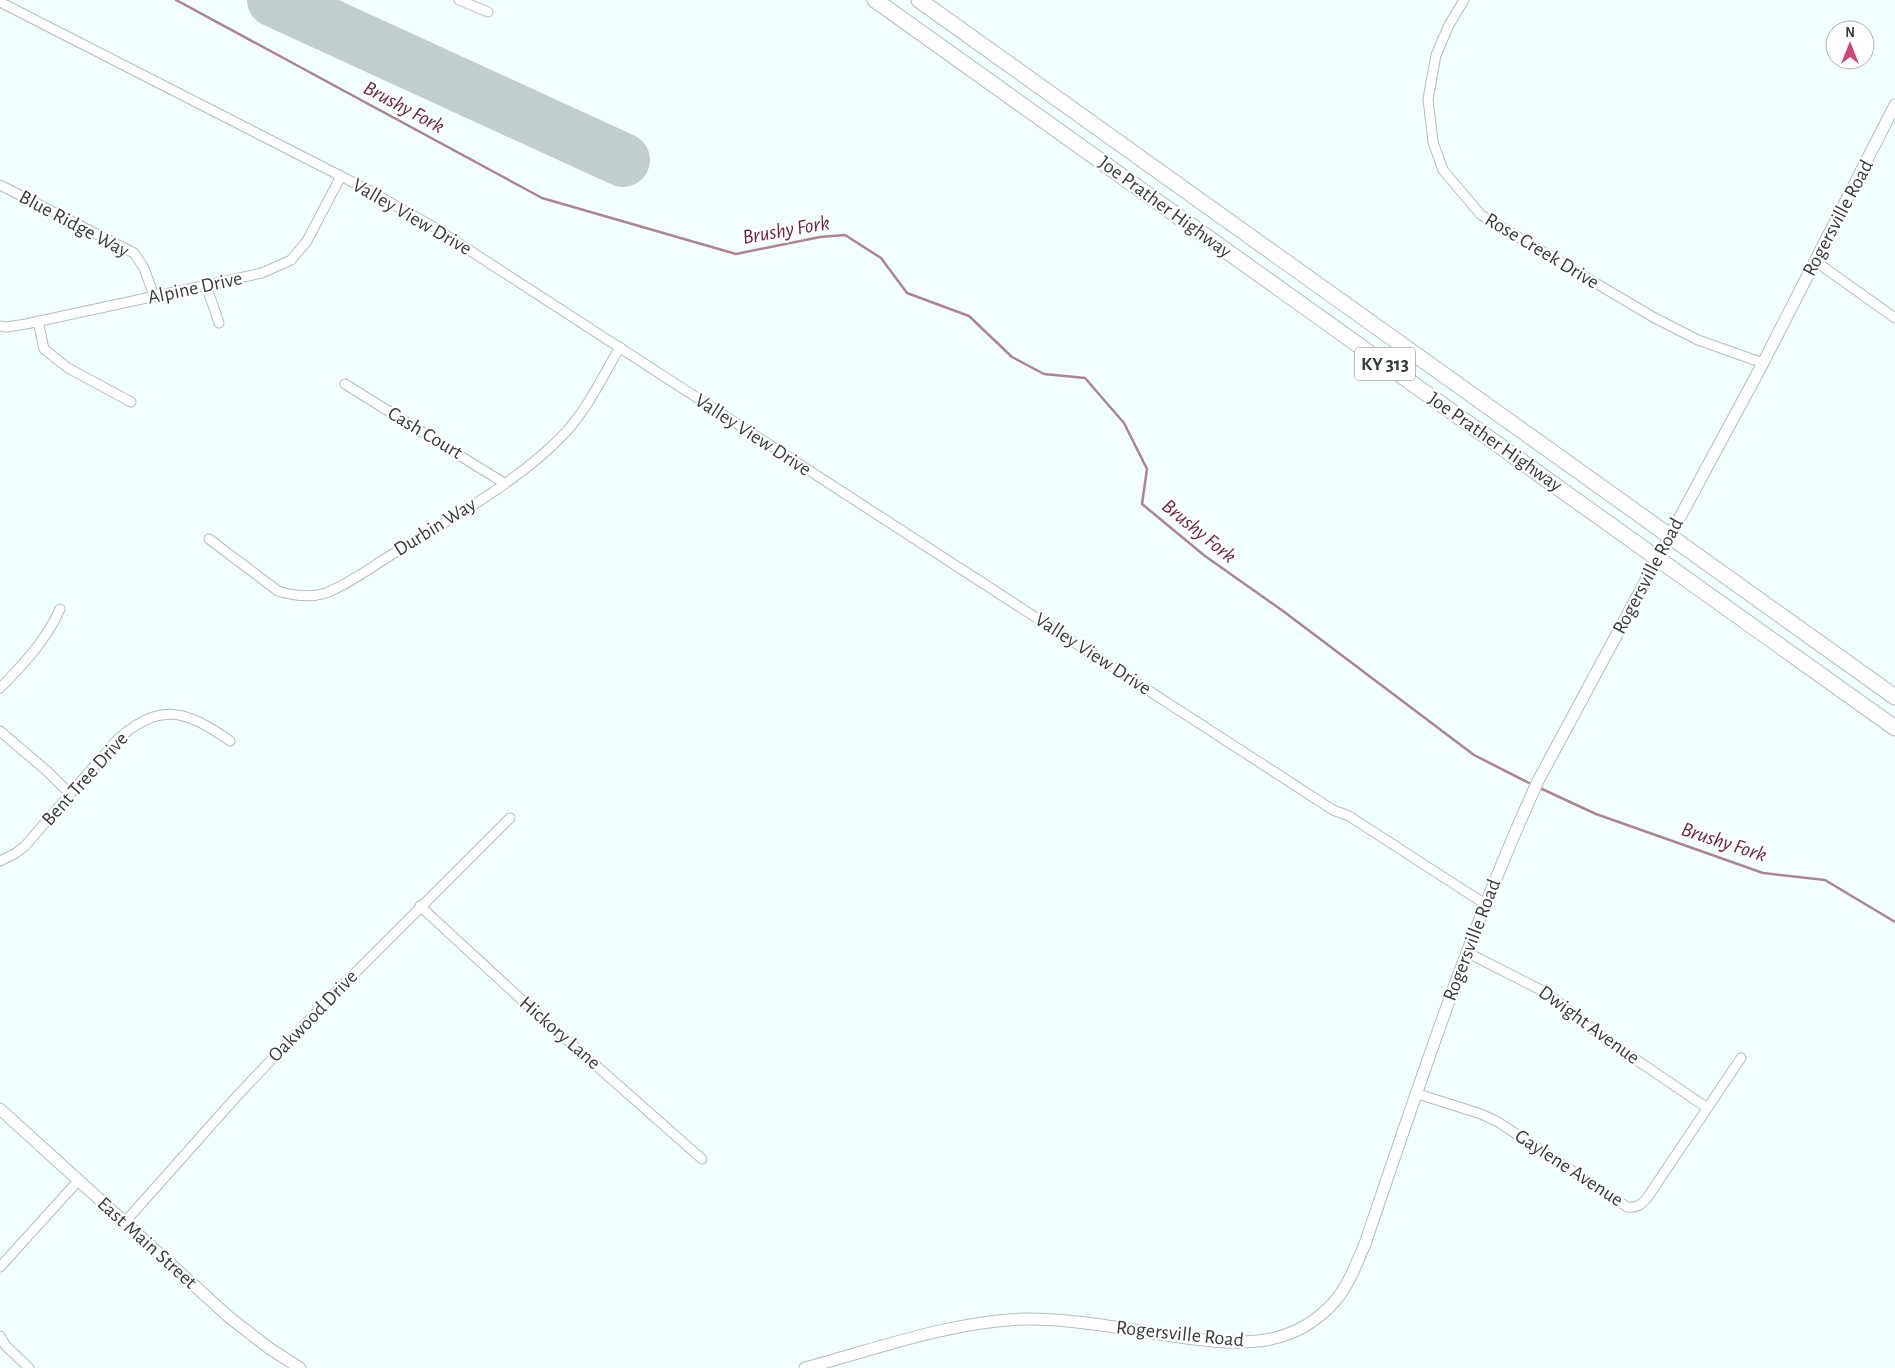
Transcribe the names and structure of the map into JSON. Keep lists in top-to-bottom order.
{
  "streets": {
    "highway": ["Joe Prather Highway", "KY 313"],
    "street": [
      "Valley View Drive",
      "Rogersville Road",
      "Blue Ridge Way",
      "Rose Creek Drive",
      "Alpine Drive",
      "Cash Court",
      "Durbin Way",
      "Bent Tree Drive",
      "Oakwood Drive",
      "Dwight Avenue",
      "Hickory Lane",
      "Gaylene Avenue",
      "East Main Street"
    ]
  },
  "crossings": [
    ["Joe Prather Highway", "Rogersville Road"],
    ["Valley View Drive", "Rogersville Road"],
    ["Valley View Drive", "Alpine Drive"],
    ["Valley View Drive", "Durbin Way"],
    ["Rogersville Road", "Rose Creek Drive"],
    ["Rogersville Road", "Dwight Avenue"],
    ["Rogersville Road", "Gaylene Avenue"],
    ["Blue Ridge Way", "Alpine Drive"],
    ["Cash Court", "Durbin Way"],
    ["Oakwood Drive", "Hickory Lane"],
    ["Oakwood Drive", "East Main Street"],
    ["Dwight Avenue", "Gaylene Avenue"]
  ],
  "water": ["Brushy Fork"],
  "north": "top"
}
